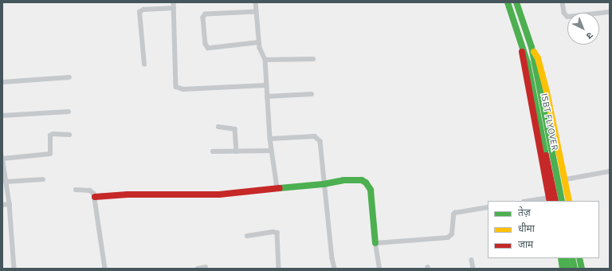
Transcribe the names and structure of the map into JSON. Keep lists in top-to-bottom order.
{
  "streets": {
    "main road": ["ISBT FLYOVER"]
  },
  "legend": ["तेज़", "धीमा", "जाम"],
  "north": "bottom right"
}
